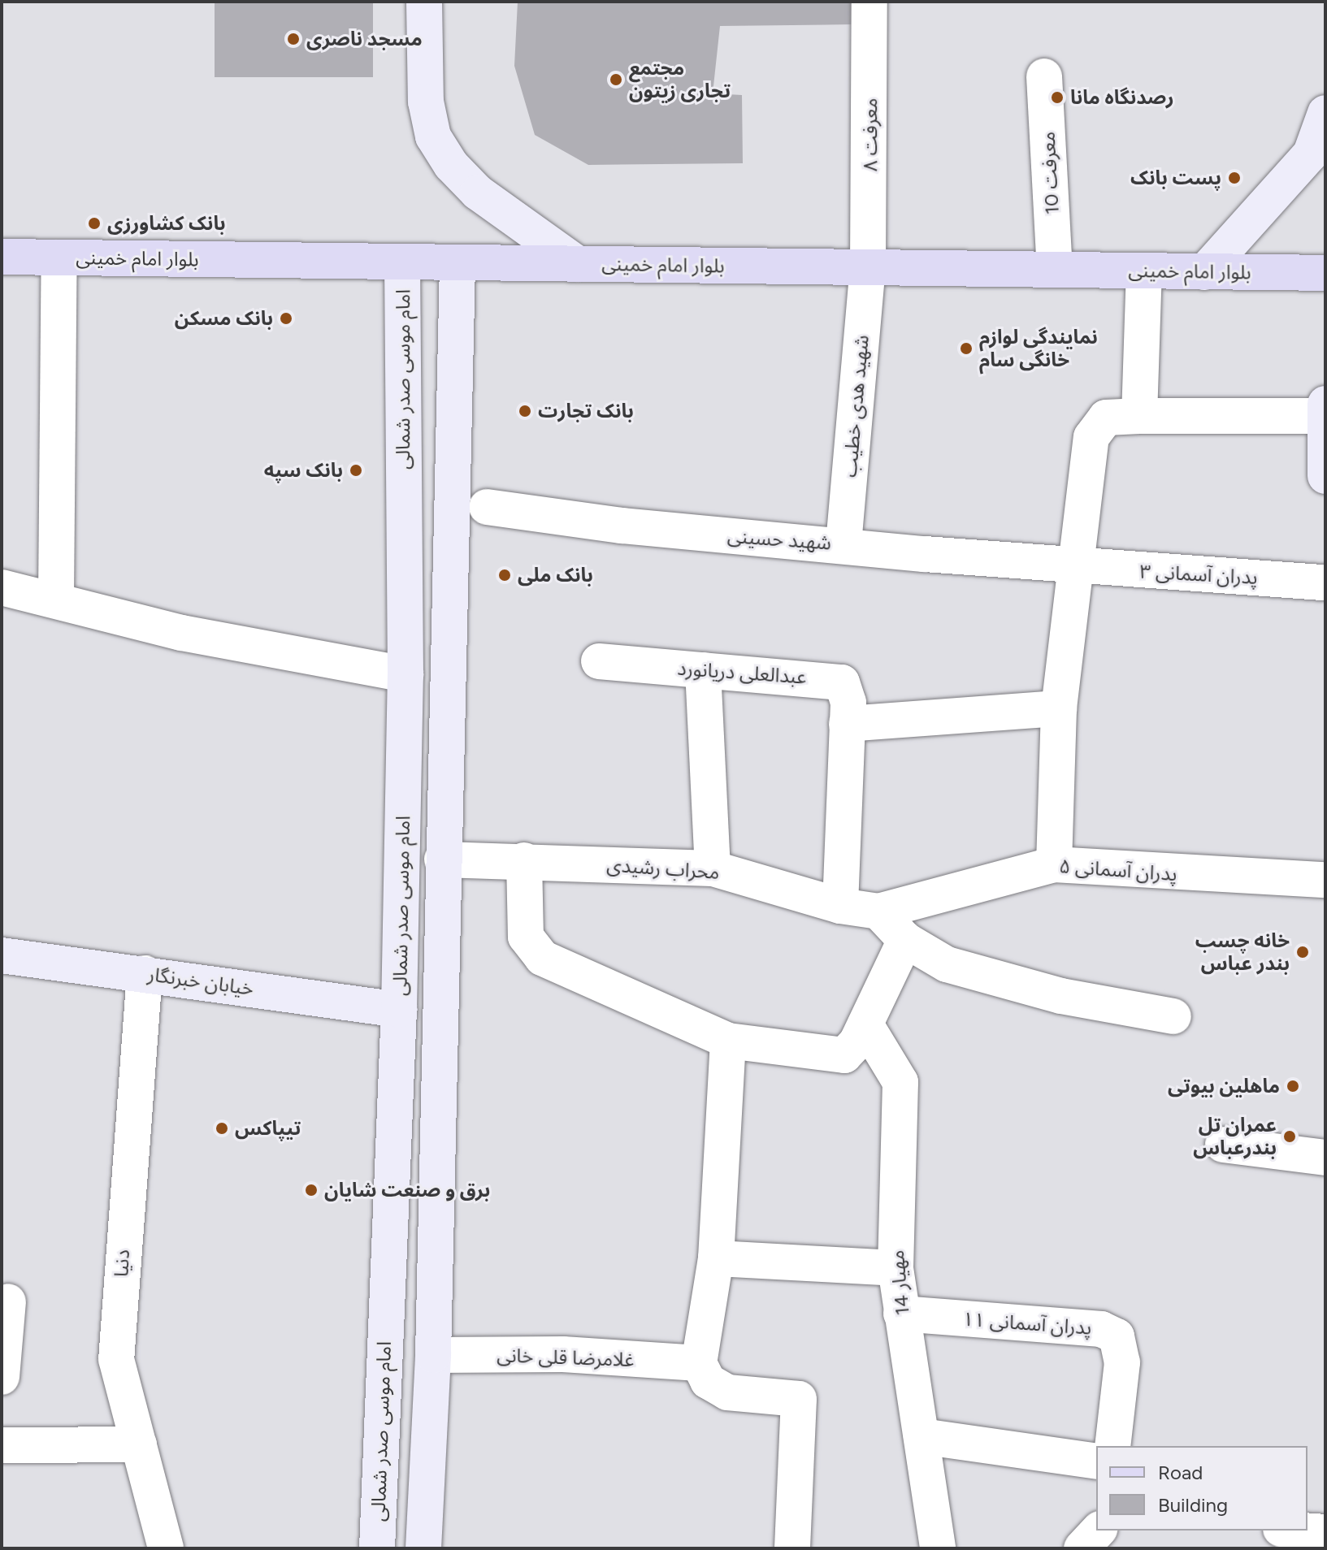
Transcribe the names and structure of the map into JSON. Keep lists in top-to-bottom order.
{
  "streets": {
    "main road": ["بلوار امام خمینی", "امام موسی صدر شمالی", "خیابان خبرنگار"],
    "street": [
      "معرفت ۸",
      "معرفت 10",
      "شهید هدی خطیب",
      "شهید حسینی",
      "پدران آسمانی ۳",
      "عبدالعلی دریانورد",
      "محراب رشیدی",
      "پدران آسمانی ۵",
      "دنیا",
      "مهیار 14",
      "پدران آسمانی ۱۱",
      "غلامرضا قلی خانی"
    ]
  },
  "crossings": [
    ["معرفت ۸", "بلوار امام خمینی"],
    ["معرفت ۸", "شهید هدی خطیب"],
    ["معرفت 10", "بلوار امام خمینی"],
    ["بلوار امام خمینی", "امام موسی صدر شمالی"],
    ["بلوار امام خمینی", "شهید هدی خطیب"],
    ["امام موسی صدر شمالی", "محراب رشیدی"],
    ["امام موسی صدر شمالی", "خیابان خبرنگار"],
    ["امام موسی صدر شمالی", "غلامرضا قلی خانی"],
    ["شهید هدی خطیب", "شهید حسینی"],
    ["شهید حسینی", "پدران آسمانی ۳"],
    ["عبدالعلی دریانورد", "محراب رشیدی"],
    ["محراب رشیدی", "پدران آسمانی ۵"],
    ["خیابان خبرنگار", "دنیا"],
    ["مهیار 14", "پدران آسمانی ۱۱"]
  ],
  "places": [
    "مسجد ناصری",
    "مجتمع تجاری زیتون",
    "رصدنگاه مانا",
    "پست بانک",
    "بانک کشاورزی",
    "بانک مسکن",
    "نمایندگی لوازم خانگی سام",
    "بانک تجارت",
    "بانک سپه",
    "بانک ملی",
    "خانه چسب بندر عباس",
    "ماهلین بیوتی",
    "تیپاکس",
    "عمران تل بندرعباس",
    "برق و صنعت شایان"
  ],
  "legend": ["Road", "Building"]
}
